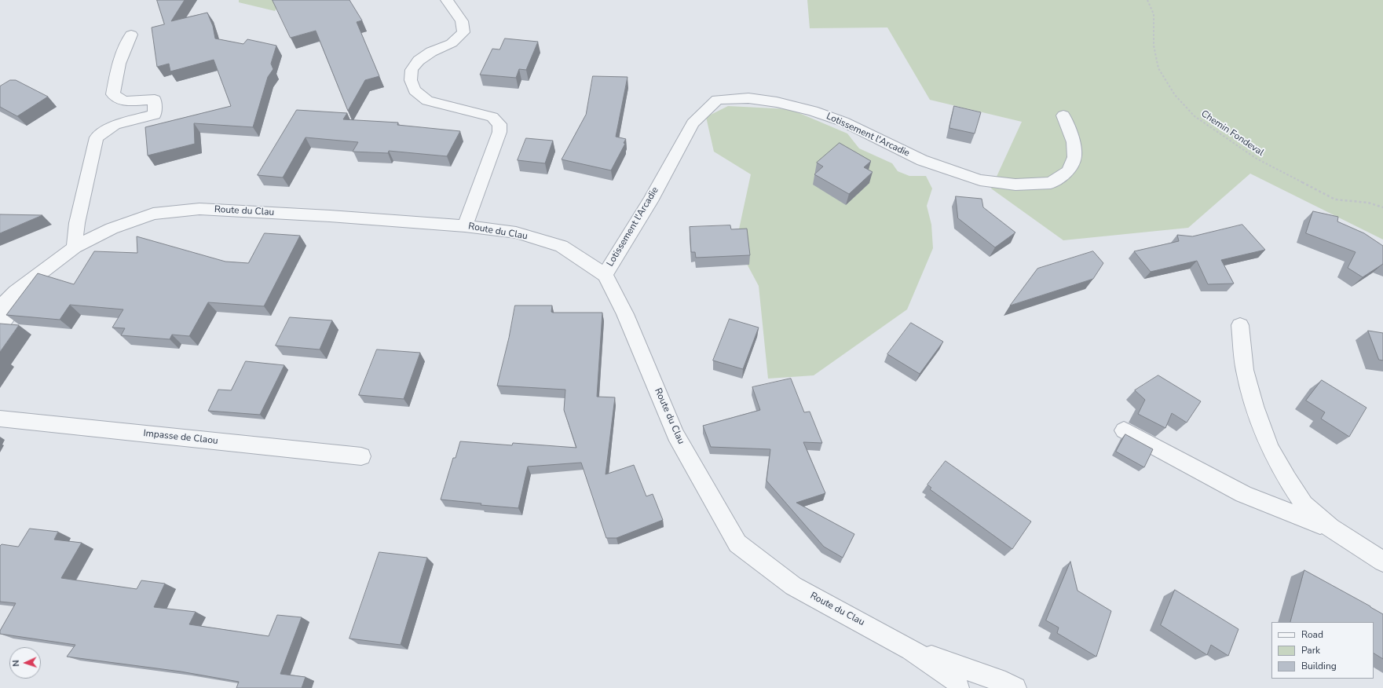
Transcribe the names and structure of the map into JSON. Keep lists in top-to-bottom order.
{
  "streets": {
    "street": ["Lotissement l'Arcadie", "Route du Clau", "Impasse de Claou"],
    "path": ["Chemin Fondeval"]
  },
  "crossings": [
    ["Lotissement l'Arcadie", "Route du Clau"]
  ],
  "legend": ["Road", "Park", "Building"],
  "north": "left"
}
